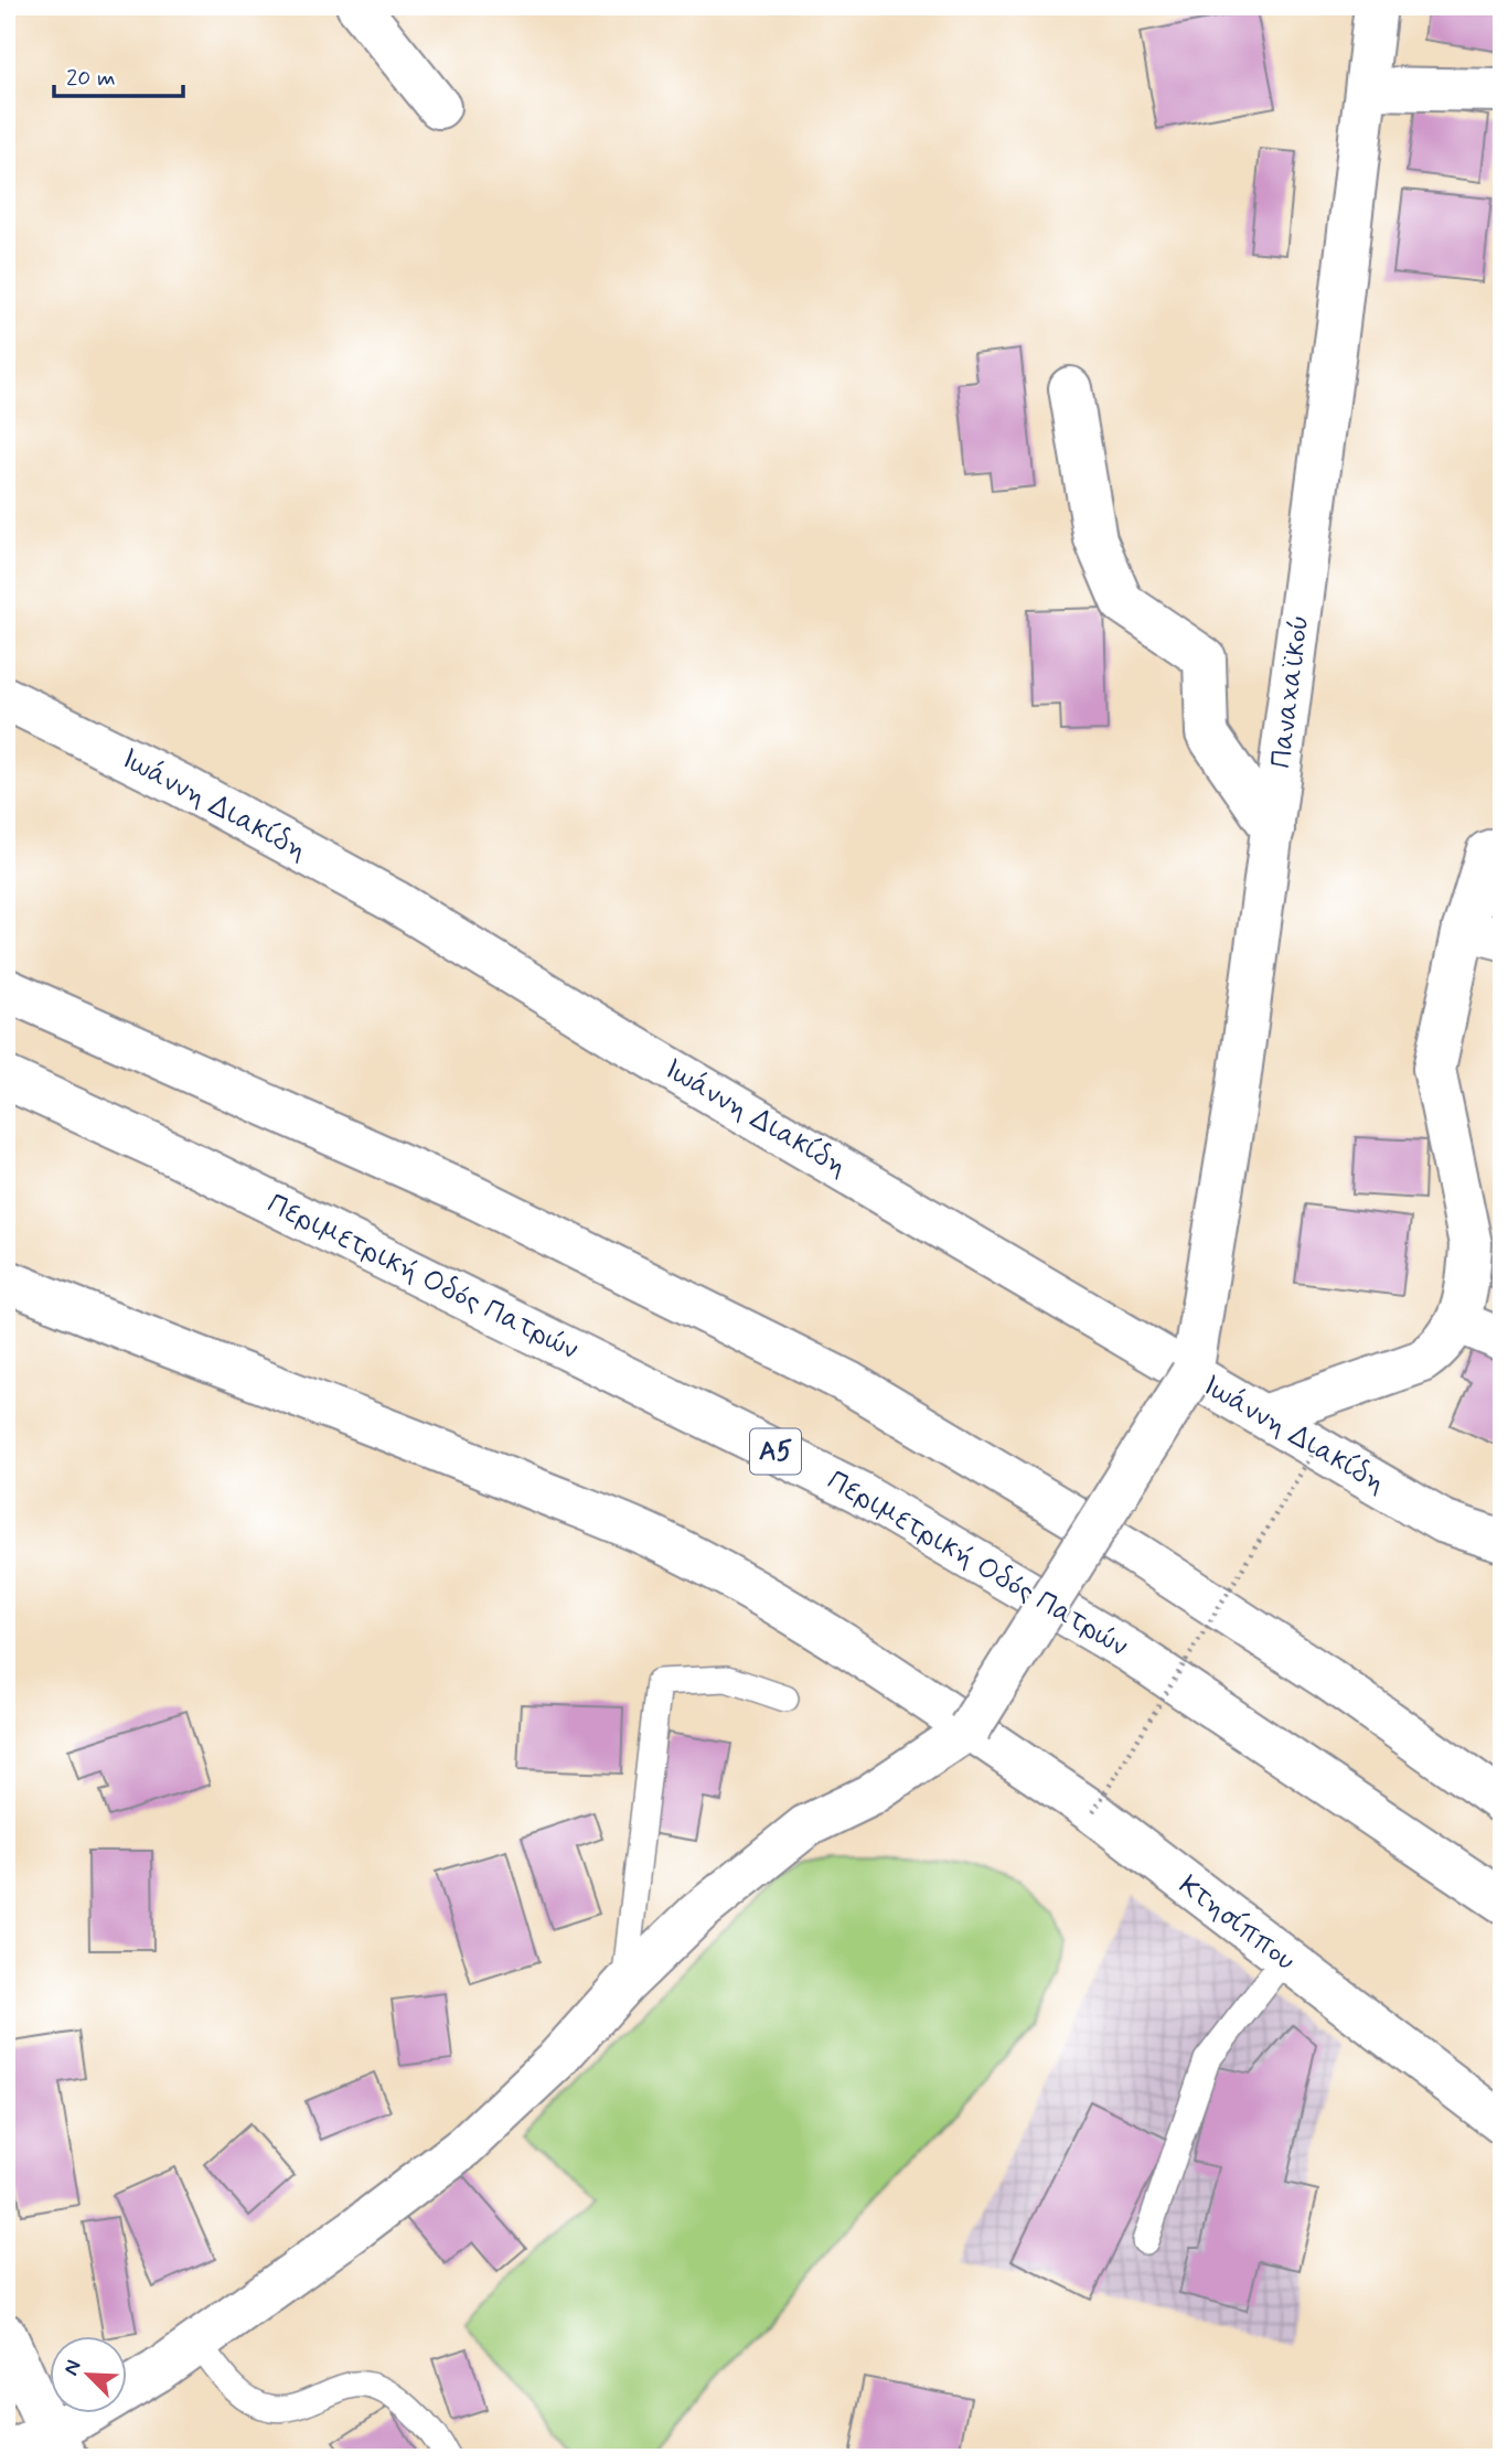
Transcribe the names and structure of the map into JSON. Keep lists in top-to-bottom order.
{
  "streets": {
    "main road": [
      "Παναχαϊκού",
      "Ιωάννη Διακίδη",
      "Περιμετρική Οδός Πατρών",
      "Α5",
      "Κτησίππου"
    ]
  },
  "crossings": [
    ["Παναχαϊκού", "Ιωάννη Διακίδη"]
  ],
  "scale_bar": "20 m",
  "north": "top left"
}
